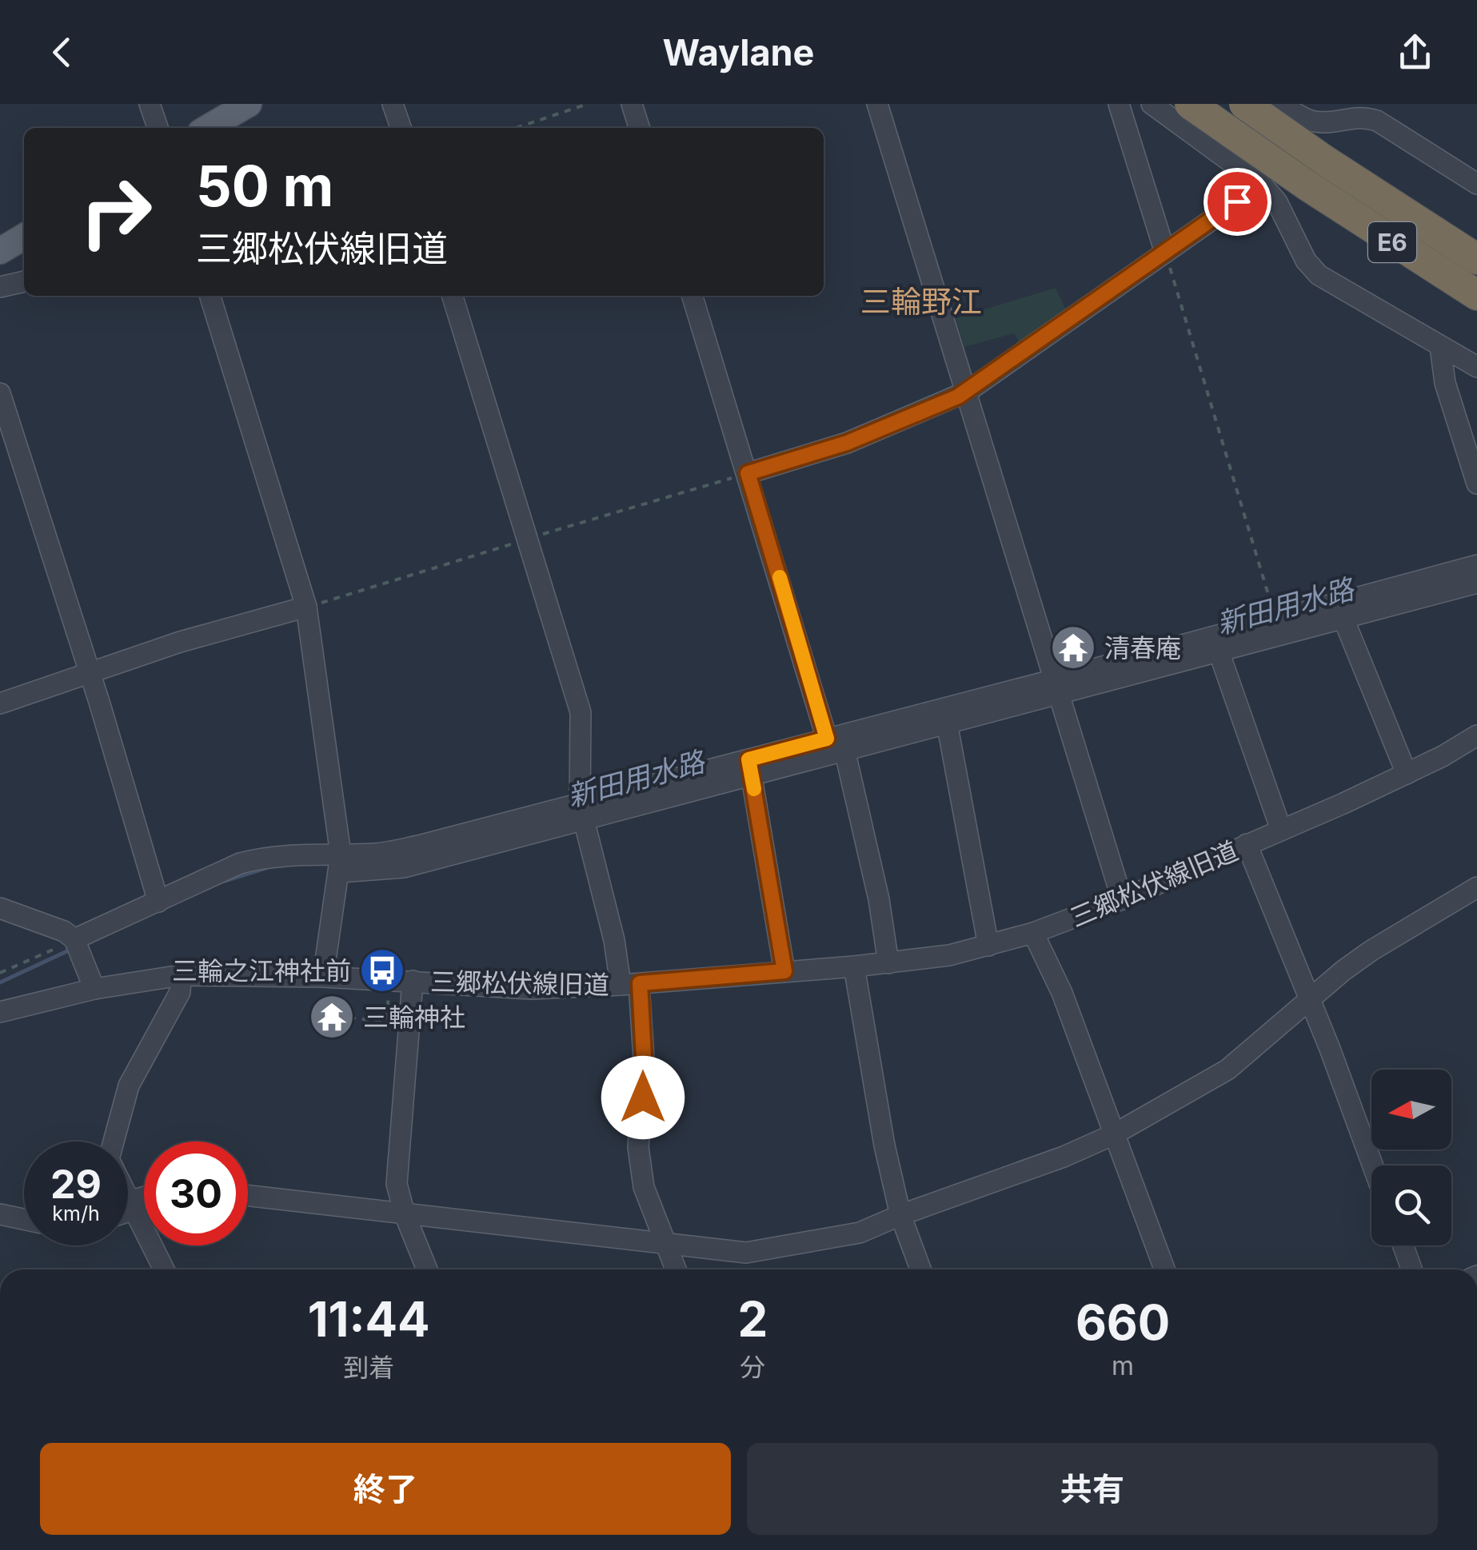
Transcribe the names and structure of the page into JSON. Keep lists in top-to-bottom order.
{
  "streets": {
    "highway": ["E6"],
    "street": ["三郷松伏線旧道"]
  },
  "districts": ["三輪野江"],
  "water": ["新田用水路"],
  "places": {
    "temple": ["清春庵", "三輪神社"],
    "bus stop": ["三輪之江神社前"]
  },
  "north": "left",
  "page": {
    "header": "Waylane",
    "turn": ["50 m", "三郷松伏線旧道"],
    "speed": "29 km/h",
    "limit": "30",
    "eta": [
      "11:44",
      "到着",
      "2",
      "分",
      "660",
      "m"
    ],
    "buttons": ["終了", "共有"]
  }
}
